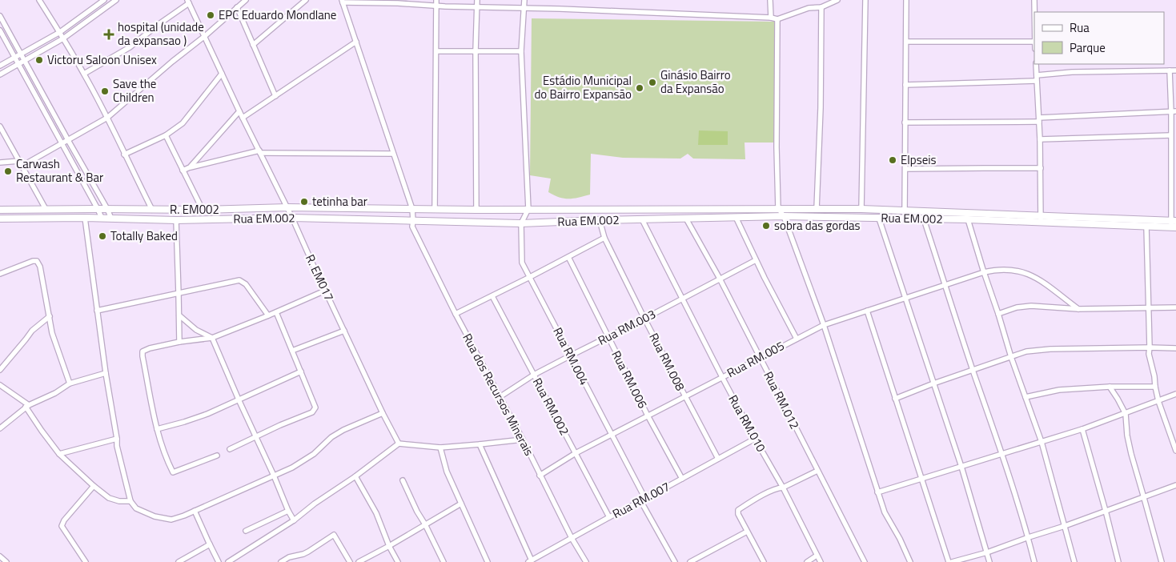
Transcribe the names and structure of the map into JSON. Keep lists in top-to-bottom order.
{
  "streets": {
    "street": [
      "R. EM002",
      "Rua EM.002",
      "R. EM017",
      "Rua RM.003",
      "Rua RM.004",
      "Rua RM.005",
      "Rua RM.008",
      "Rua RM.006",
      "Rua dos Recursos Minerais",
      "Rua RM.012",
      "Rua RM.002",
      "Rua RM.010",
      "Rua RM.007"
    ]
  },
  "crossings": [
    ["R. EM002", "Rua EM.002"],
    ["R. EM002", "R. EM017"],
    ["Rua EM.002", "R. EM017"],
    ["Rua EM.002", "Rua RM.004"],
    ["Rua EM.002", "Rua RM.008"],
    ["Rua EM.002", "Rua dos Recursos Minerais"],
    ["Rua EM.002", "Rua RM.012"],
    ["Rua EM.002", "Rua RM.010"],
    ["Rua RM.003", "Rua RM.004"],
    ["Rua RM.003", "Rua RM.008"],
    ["Rua RM.003", "Rua RM.006"],
    ["Rua RM.003", "Rua dos Recursos Minerais"],
    ["Rua RM.003", "Rua RM.012"],
    ["Rua RM.003", "Rua RM.002"],
    ["Rua RM.003", "Rua RM.010"],
    ["Rua RM.004", "Rua RM.005"],
    ["Rua RM.004", "Rua RM.007"],
    ["Rua RM.005", "Rua RM.008"],
    ["Rua RM.005", "Rua RM.006"],
    ["Rua RM.005", "Rua dos Recursos Minerais"],
    ["Rua RM.005", "Rua RM.012"],
    ["Rua RM.005", "Rua RM.002"],
    ["Rua RM.005", "Rua RM.010"],
    ["Rua RM.008", "Rua RM.007"],
    ["Rua RM.006", "Rua RM.007"],
    ["Rua dos Recursos Minerais", "Rua RM.007"],
    ["Rua RM.002", "Rua RM.007"],
    ["Rua RM.010", "Rua RM.007"]
  ],
  "places": {
    "other": [
      "EPC Eduardo Mondlane",
      "Victoru Saloon Unisex",
      "Ginásio Bairro da Expansão",
      "Estádio Municipal do Bairro Expansão",
      "Save the Children",
      "Elpseis",
      "Carwash Restaurant & Bar",
      "tetinha bar",
      "sobra das gordas",
      "Totally Baked"
    ],
    "health": ["hospital (unidade da expansao )"]
  },
  "legend": ["Rua", "Parque"]
}
